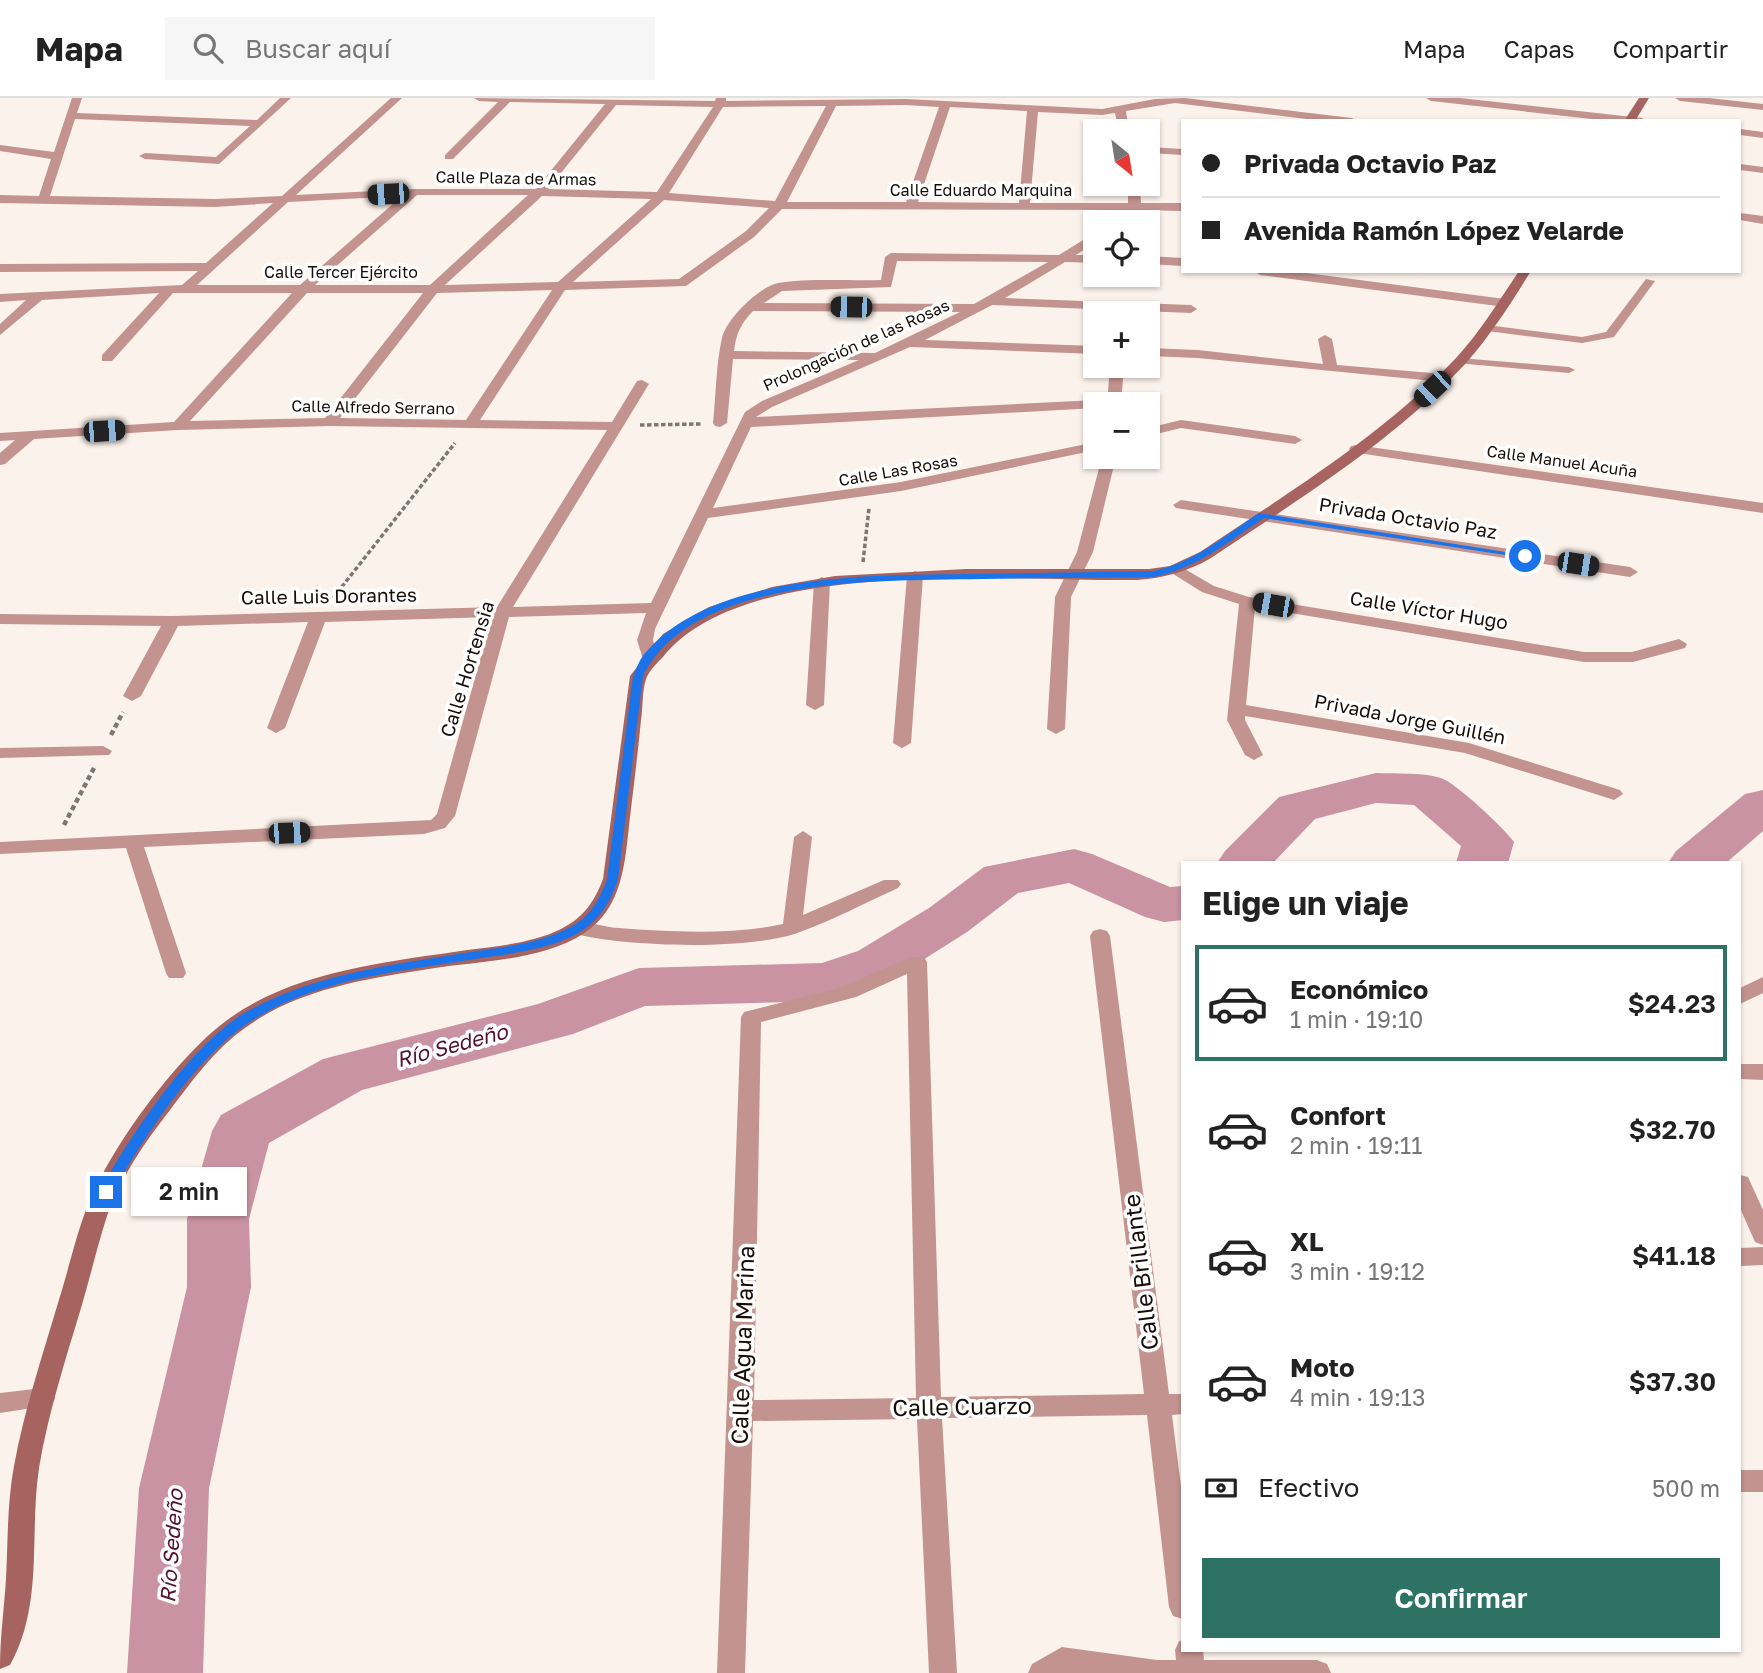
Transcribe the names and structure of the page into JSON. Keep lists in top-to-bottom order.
{
  "streets": {
    "street": [
      "Calle Plaza de Armas",
      "Calle Eduardo Marquina",
      "Calle Tercer Ejército",
      "Prolongación de las Rosas",
      "Calle Alfredo Serrano",
      "Calle Manuel Acuña",
      "Calle Las Rosas",
      "Privada Octavio Paz",
      "Calle Luis Dorantes",
      "Calle Víctor Hugo",
      "Calle Hortensia",
      "Privada Jorge Guillén",
      "Calle Brillante",
      "Calle Agua Marina",
      "Calle Cuarzo"
    ]
  },
  "crossings": [
    ["Calle Plaza de Armas", "Calle Eduardo Marquina"],
    ["Calle Plaza de Armas", "Calle Tercer Ejército"],
    ["Calle Eduardo Marquina", "Calle Tercer Ejército"],
    ["Prolongación de las Rosas", "Calle Las Rosas"],
    ["Prolongación de las Rosas", "Calle Luis Dorantes"],
    ["Calle Alfredo Serrano", "Calle Hortensia"],
    ["Calle Luis Dorantes", "Calle Hortensia"],
    ["Calle Brillante", "Calle Cuarzo"],
    ["Calle Agua Marina", "Calle Cuarzo"]
  ],
  "water": ["Río Sedeño"],
  "north": "bottom right",
  "page": {
    "header": "Mapa",
    "search": "Buscar aquí",
    "nav": ["Mapa", "Capas", "Compartir"],
    "map_buttons": ["+", "−"],
    "banner": ["Privada Octavio Paz", "Avenida Ramón López Velarde"],
    "heading": "Elige un viaje",
    "list": [
      {
        "name": "Económico",
        "note": "1 min · 19:10",
        "value": "$24.23"
      },
      {
        "name": "Confort",
        "note": "2 min · 19:11",
        "value": "$32.70"
      },
      {
        "name": "XL",
        "note": "3 min · 19:12",
        "value": "$41.18"
      },
      {
        "name": "Moto",
        "note": "4 min · 19:13",
        "value": "$37.30"
      }
    ],
    "bubble": "2 min",
    "pay": ["Efectivo", "500 m"],
    "buttons": "Confirmar"
  }
}
